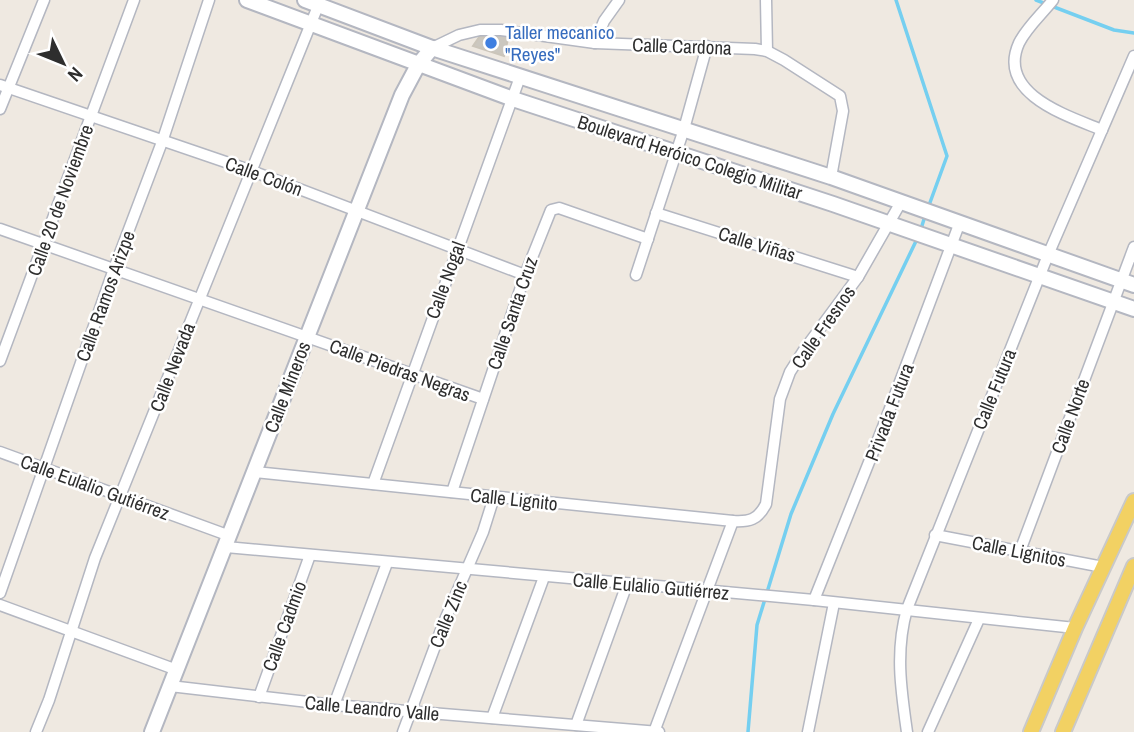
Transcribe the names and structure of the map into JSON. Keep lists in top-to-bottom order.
{
  "streets": {
    "street": [
      "Calle Cardona",
      "Boulevard Heróico Colegio Militar",
      "Calle Colón",
      "Calle 20 de Noviembre",
      "Calle Viñas",
      "Calle Nogal",
      "Calle Ramos Arizpe",
      "Calle Santa Cruz",
      "Calle Fresnos",
      "Calle Nevada",
      "Calle Piedras Negras",
      "Calle Mineros",
      "Calle Futura",
      "Privada Futura",
      "Calle Norte",
      "Calle Eulalio Gutiérrez",
      "Calle Lignito",
      "Calle Lignitos",
      "Calle Zinc",
      "Calle Cadmio",
      "Calle Leandro Valle"
    ]
  },
  "crossings": [
    ["Calle Cardona", "Boulevard Heróico Colegio Militar"],
    ["Calle Cardona", "Calle Mineros"],
    ["Boulevard Heróico Colegio Militar", "Calle Nogal"],
    ["Boulevard Heróico Colegio Militar", "Calle Fresnos"],
    ["Boulevard Heróico Colegio Militar", "Calle Nevada"],
    ["Boulevard Heróico Colegio Militar", "Calle Mineros"],
    ["Boulevard Heróico Colegio Militar", "Calle Futura"],
    ["Boulevard Heróico Colegio Militar", "Privada Futura"],
    ["Boulevard Heróico Colegio Militar", "Calle Norte"],
    ["Calle Colón", "Calle 20 de Noviembre"],
    ["Calle Colón", "Calle Nogal"],
    ["Calle Colón", "Calle Ramos Arizpe"],
    ["Calle Colón", "Calle Santa Cruz"],
    ["Calle Colón", "Calle Nevada"],
    ["Calle Colón", "Calle Mineros"],
    ["Calle 20 de Noviembre", "Calle Piedras Negras"],
    ["Calle Viñas", "Calle Fresnos"],
    ["Calle Nogal", "Calle Piedras Negras"],
    ["Calle Nogal", "Calle Lignito"],
    ["Calle Ramos Arizpe", "Calle Piedras Negras"],
    ["Calle Ramos Arizpe", "Calle Eulalio Gutiérrez"],
    ["Calle Santa Cruz", "Calle Piedras Negras"],
    ["Calle Santa Cruz", "Calle Lignito"],
    ["Calle Fresnos", "Calle Lignito"],
    ["Calle Nevada", "Calle Piedras Negras"],
    ["Calle Nevada", "Calle Eulalio Gutiérrez"],
    ["Calle Piedras Negras", "Calle Mineros"],
    ["Calle Mineros", "Calle Eulalio Gutiérrez"],
    ["Calle Mineros", "Calle Lignito"],
    ["Calle Mineros", "Calle Leandro Valle"],
    ["Calle Futura", "Calle Eulalio Gutiérrez"],
    ["Calle Futura", "Calle Lignitos"],
    ["Privada Futura", "Calle Eulalio Gutiérrez"],
    ["Calle Norte", "Calle Lignitos"],
    ["Calle Eulalio Gutiérrez", "Calle Zinc"],
    ["Calle Eulalio Gutiérrez", "Calle Cadmio"],
    ["Calle Lignito", "Calle Zinc"],
    ["Calle Zinc", "Calle Leandro Valle"],
    ["Calle Cadmio", "Calle Leandro Valle"]
  ],
  "places": ["Taller mecanico \"Reyes\""],
  "north": "bottom right"
}
